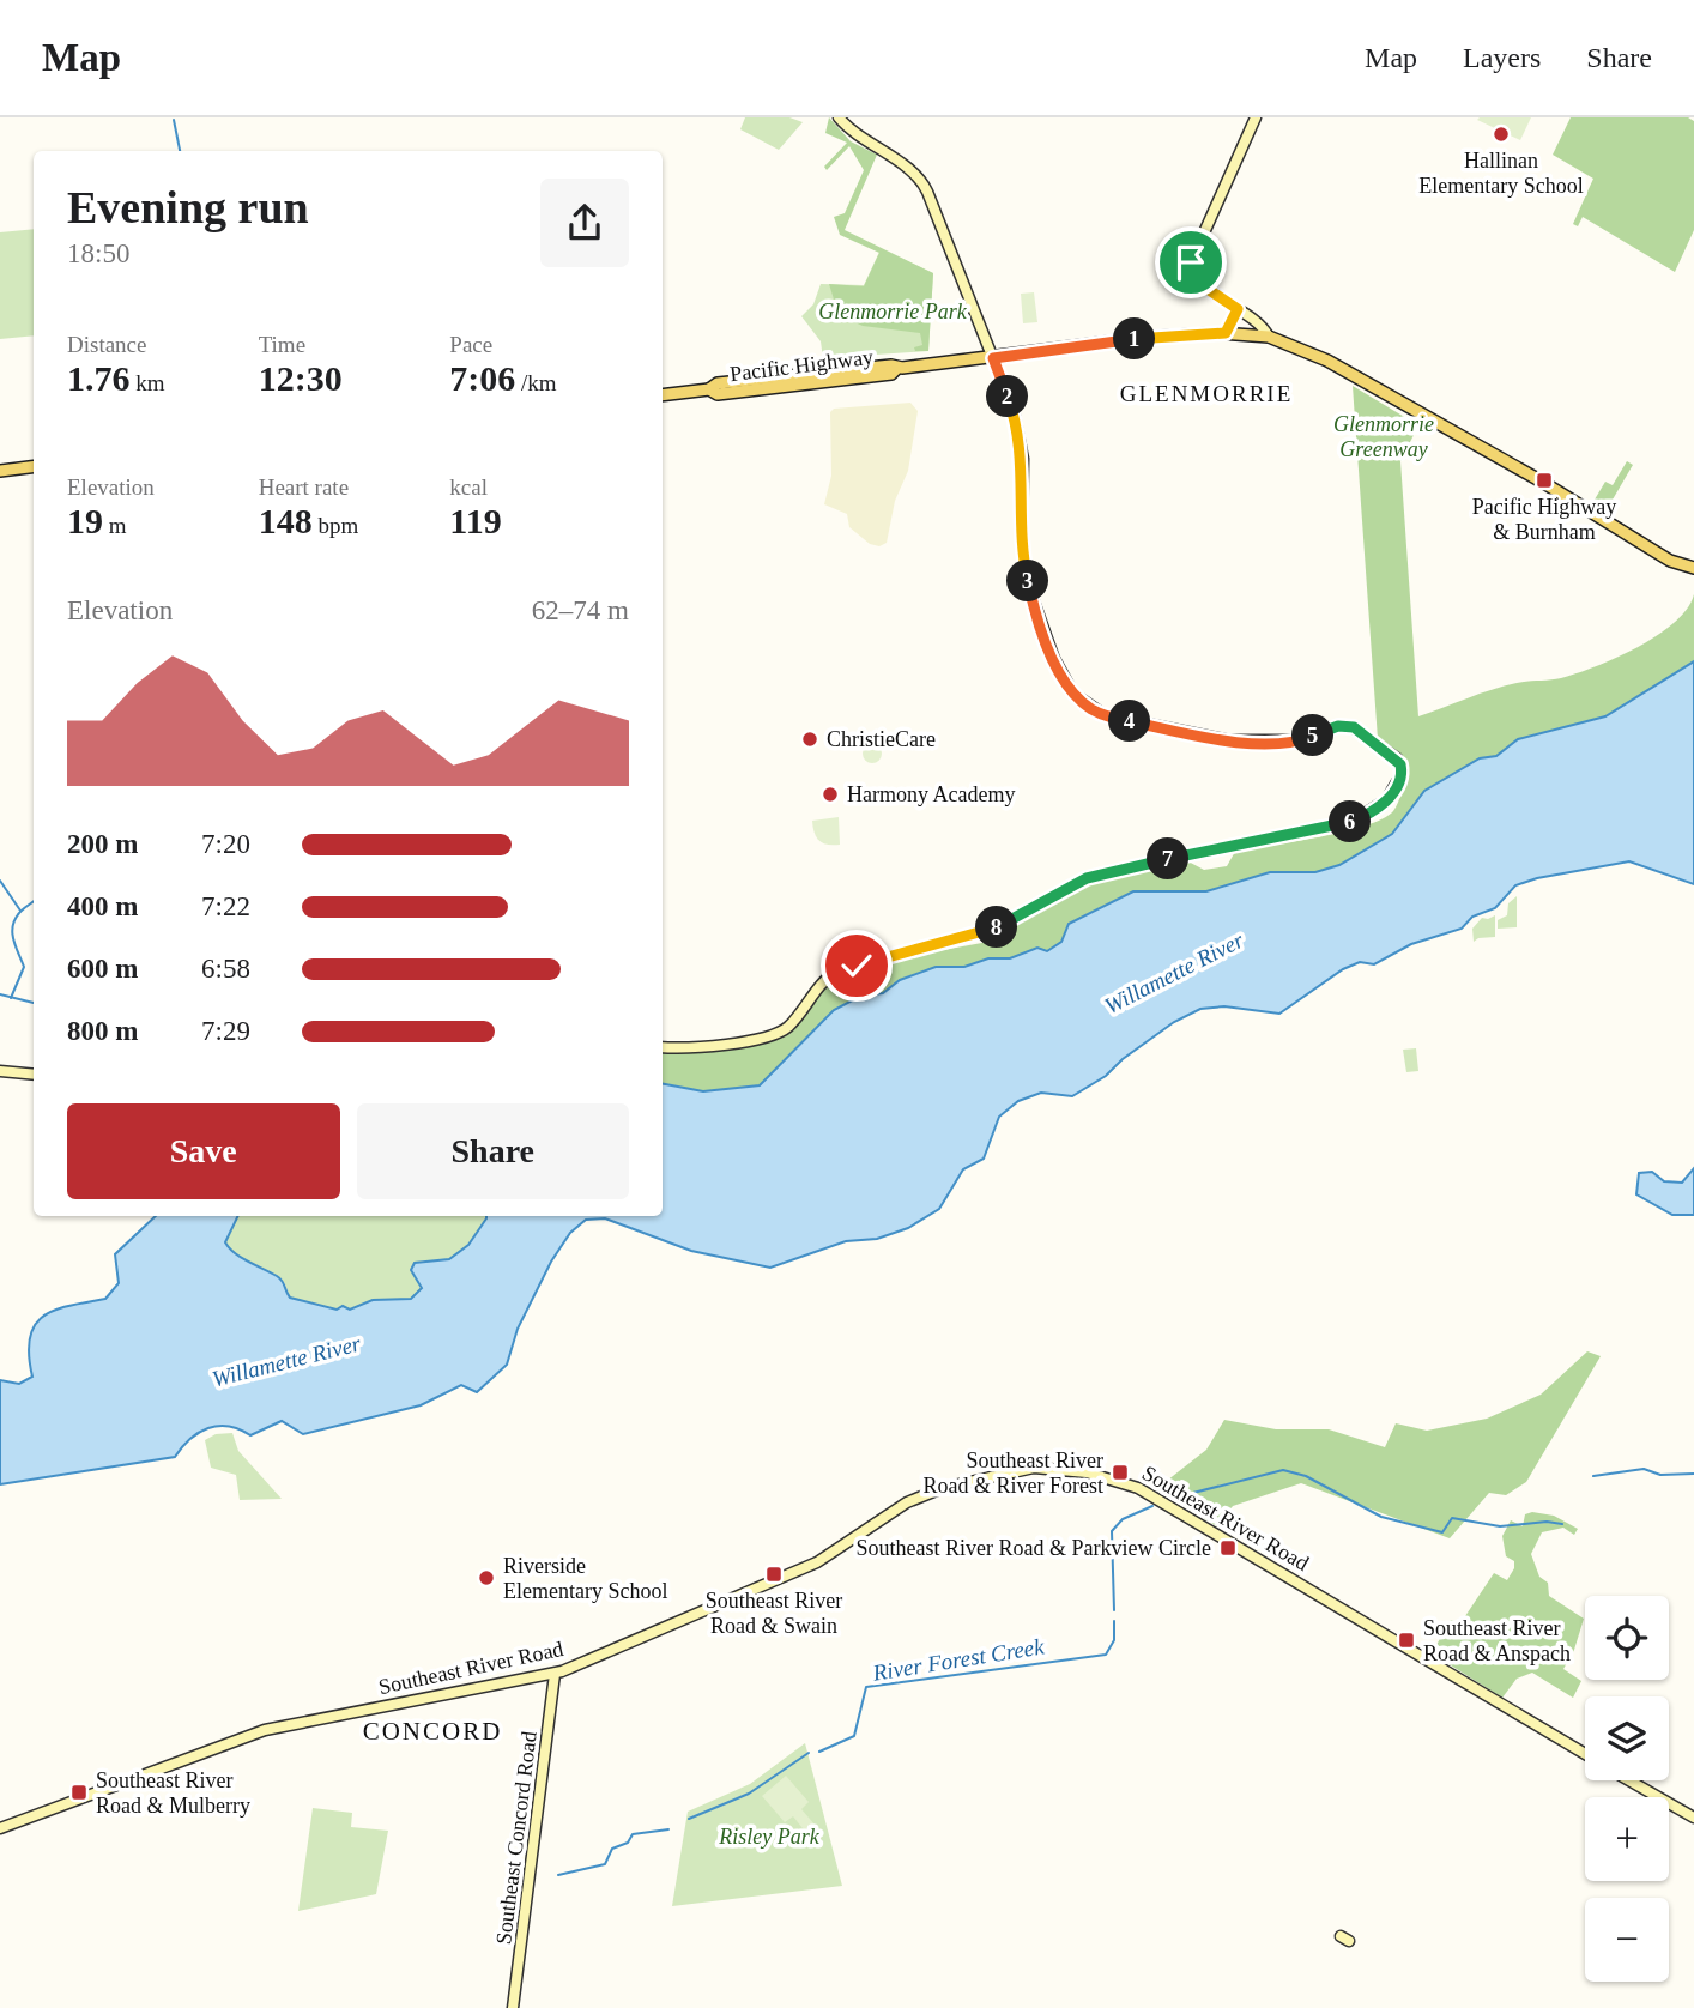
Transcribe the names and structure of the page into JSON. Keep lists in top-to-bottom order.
{
  "streets": {
    "main road": ["Pacific Highway"],
    "street": ["Southeast River Road", "Southeast Concord Road"]
  },
  "crossings": [
    ["Southeast River Road", "Southeast Concord Road"]
  ],
  "districts": ["GLENMORRIE", "CONCORD"],
  "water": ["Willamette River", "River Forest Creek"],
  "parks": ["Glenmorrie Park", "Glenmorrie Greenway", "Risley Park"],
  "places": {
    "other": [
      "Hallinan Elementary School",
      "ChristieCare",
      "Harmony Academy",
      "Riverside Elementary School"
    ],
    "transit": [
      "Pacific Highway & Burnham",
      "Southeast River Road & River Forest",
      "Southeast River Road & Parkview Circle",
      "Southeast River Road & Swain",
      "Southeast River Road & Anspach",
      "Southeast River Road & Mulberry"
    ]
  },
  "page": {
    "header": "Map",
    "nav": ["Map", "Layers", "Share"],
    "heading": ["Evening run", "18:50"],
    "stats": [
      ["Distance", "1.76 km"],
      ["Time", "12:30"],
      ["Pace", "7:06 /km"],
      ["Elevation", "19 m"],
      ["Heart rate", "148 bpm"],
      ["kcal", "119"]
    ],
    "pins": [
      "1",
      "2",
      "3",
      "4",
      "5",
      "6",
      "7",
      "8"
    ],
    "chart": ["Elevation", "62–74 m"],
    "list": [
      {
        "name": "200 m",
        "note": "7:20"
      },
      {
        "name": "400 m",
        "note": "7:22"
      },
      {
        "name": "600 m",
        "note": "6:58"
      },
      {
        "name": "800 m",
        "note": "7:29"
      }
    ],
    "buttons": ["Save", "Share"],
    "map_buttons": ["+", "−"]
  }
}
